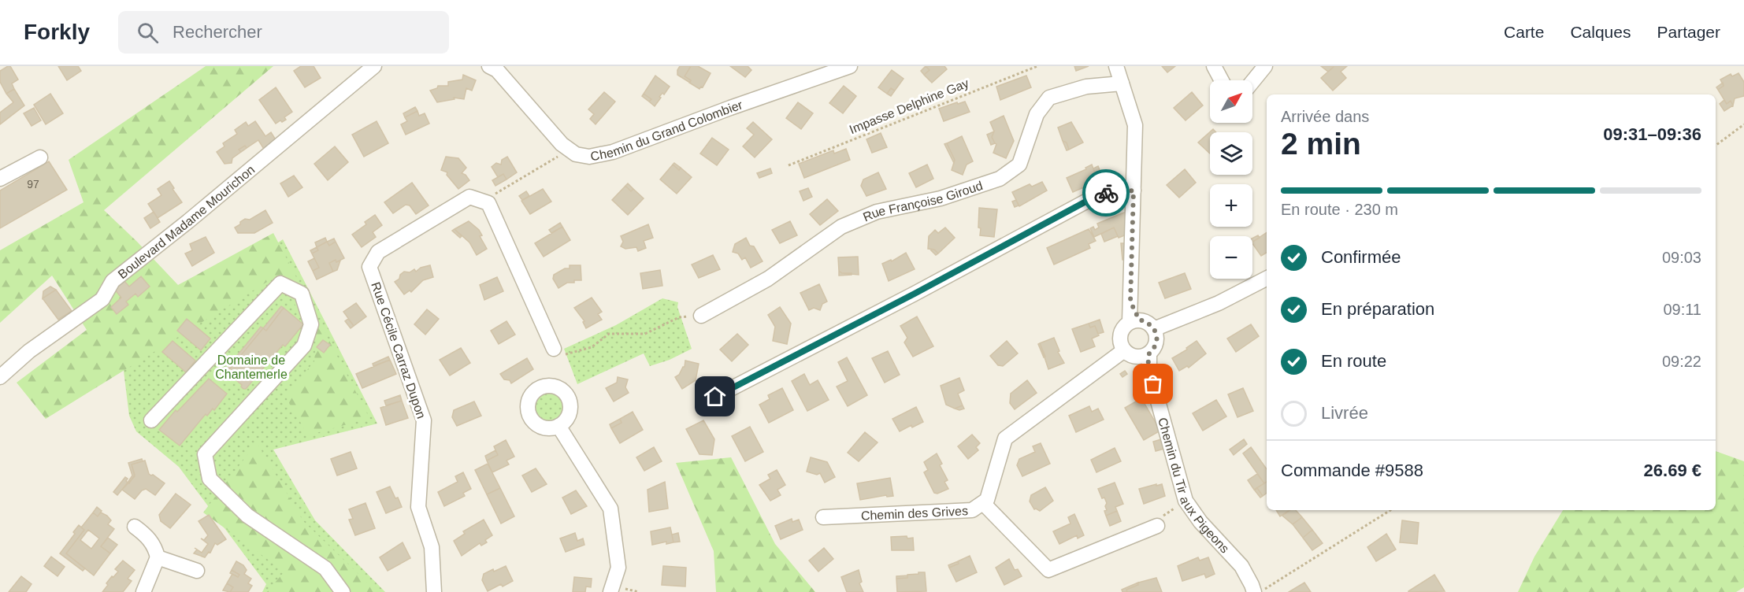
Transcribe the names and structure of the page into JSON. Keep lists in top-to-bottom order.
{
  "streets": {
    "street": [
      "Chemin du Grand Colombier",
      "Rue Françoise Giroud",
      "Boulevard Madame Mourichon",
      "Rue Cécile Carraz Dupon",
      "Chemin du Tir aux Pigeons",
      "Chemin des Grives"
    ],
    "path": ["Impasse Delphine Gay"]
  },
  "crossings": [
    ["Chemin du Tir aux Pigeons", "Chemin des Grives"]
  ],
  "parks": ["Domaine de Chantemerle"],
  "house_numbers": ["97"],
  "north": "top right",
  "page": {
    "header": "Forkly",
    "search": "Rechercher",
    "nav": ["Carte", "Calques", "Partager"],
    "map_buttons": ["+", "−"],
    "heading": ["2 min", "Arrivée dans", "09:31–09:36"],
    "panel": ["Commande #9588", "26.69 €"],
    "bar": "En route · 230 m",
    "list": [
      ["Confirmée", "09:03"],
      ["En préparation", "09:11"],
      ["En route", "09:22"],
      "Livrée"
    ]
  }
}
